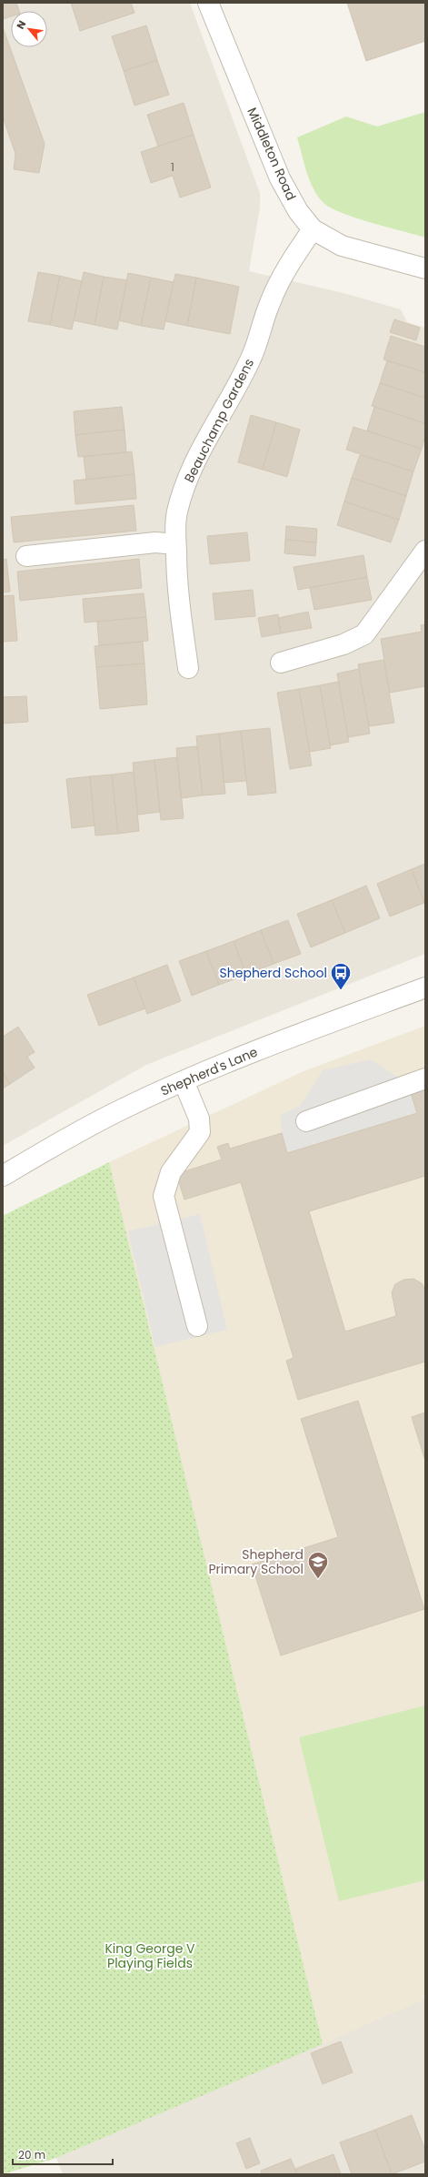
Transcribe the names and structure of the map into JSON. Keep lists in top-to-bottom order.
{
  "streets": {
    "street": ["Middleton Road", "Beauchamp Gardens", "Shepherd's Lane"]
  },
  "crossings": [
    ["Middleton Road", "Beauchamp Gardens"]
  ],
  "parks": ["King George V Playing Fields"],
  "places": {
    "bus stop": ["Shepherd School"],
    "school or university": ["Shepherd Primary School"]
  },
  "house_numbers": ["1"],
  "scale_bar": "20 m",
  "north": "top left"
}
